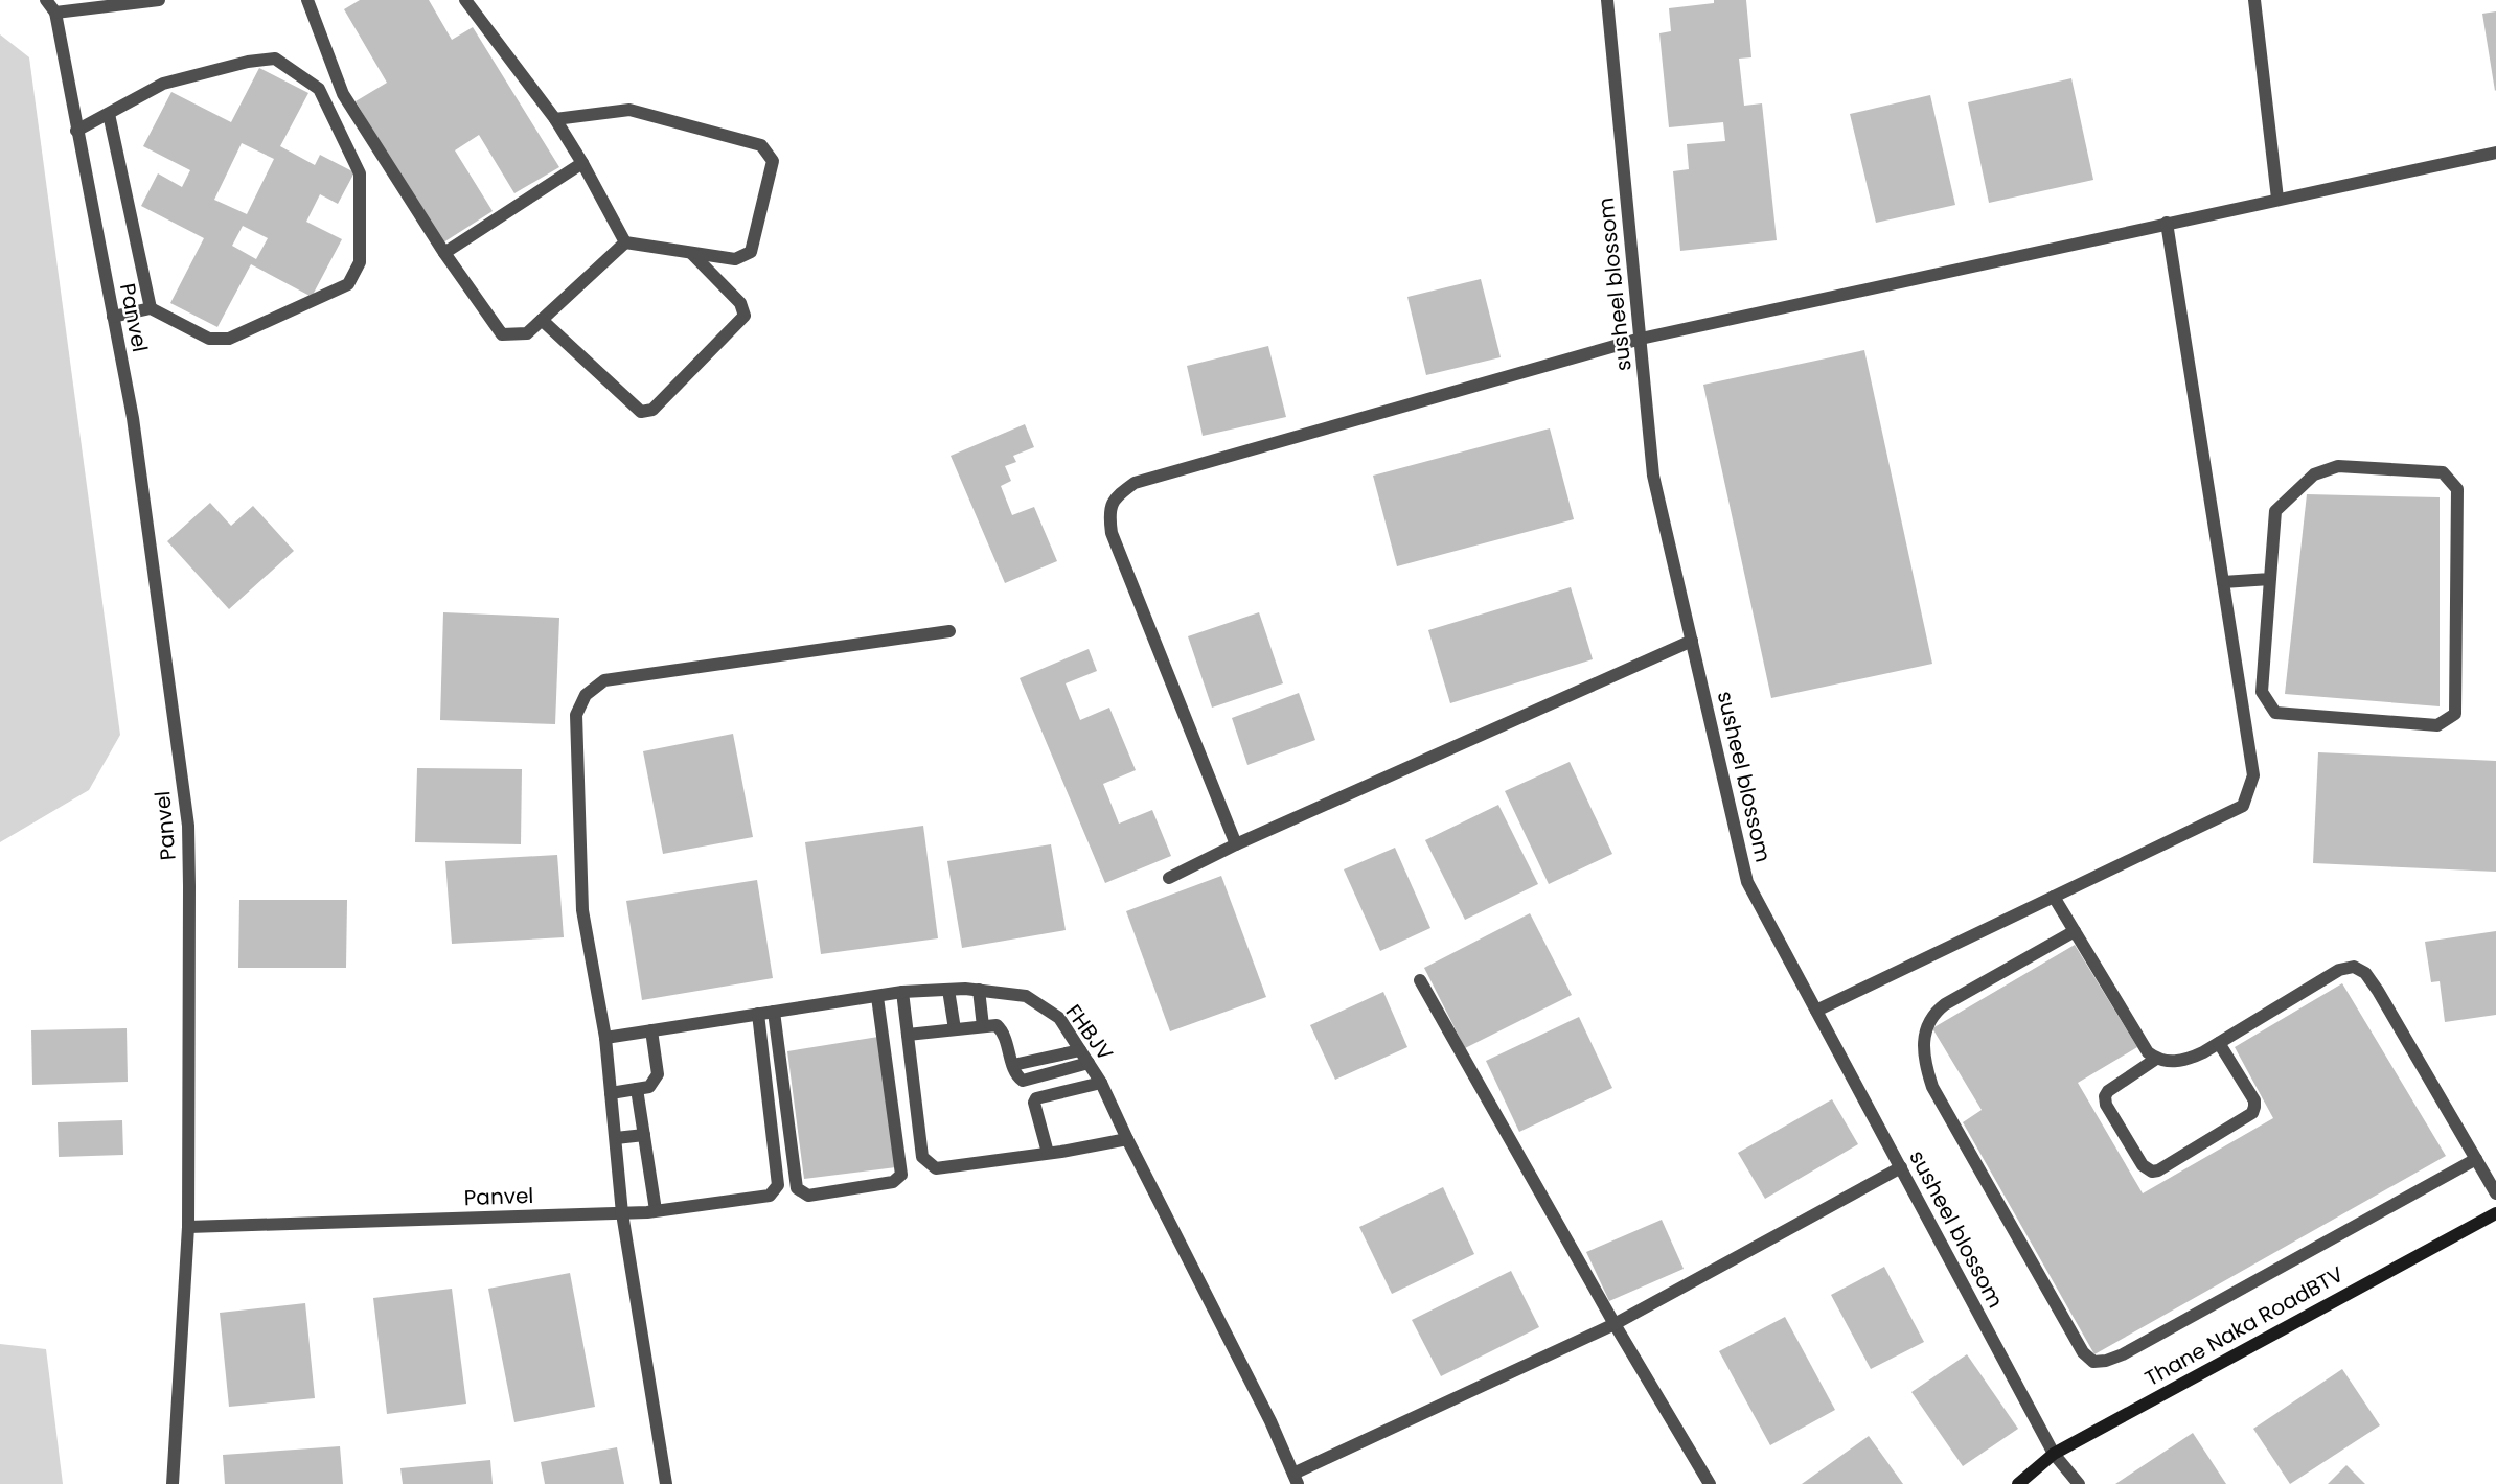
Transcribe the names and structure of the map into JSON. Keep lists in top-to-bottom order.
{
  "streets": {
    "main road": ["Thane Naka RoadBTV"],
    "street": ["susheel blossom", "Panvel", "FHBJV"]
  },
  "crossings": [
    ["susheel blossom", "Thane Naka RoadBTV"],
    ["Panvel", "FHBJV"]
  ]
}
